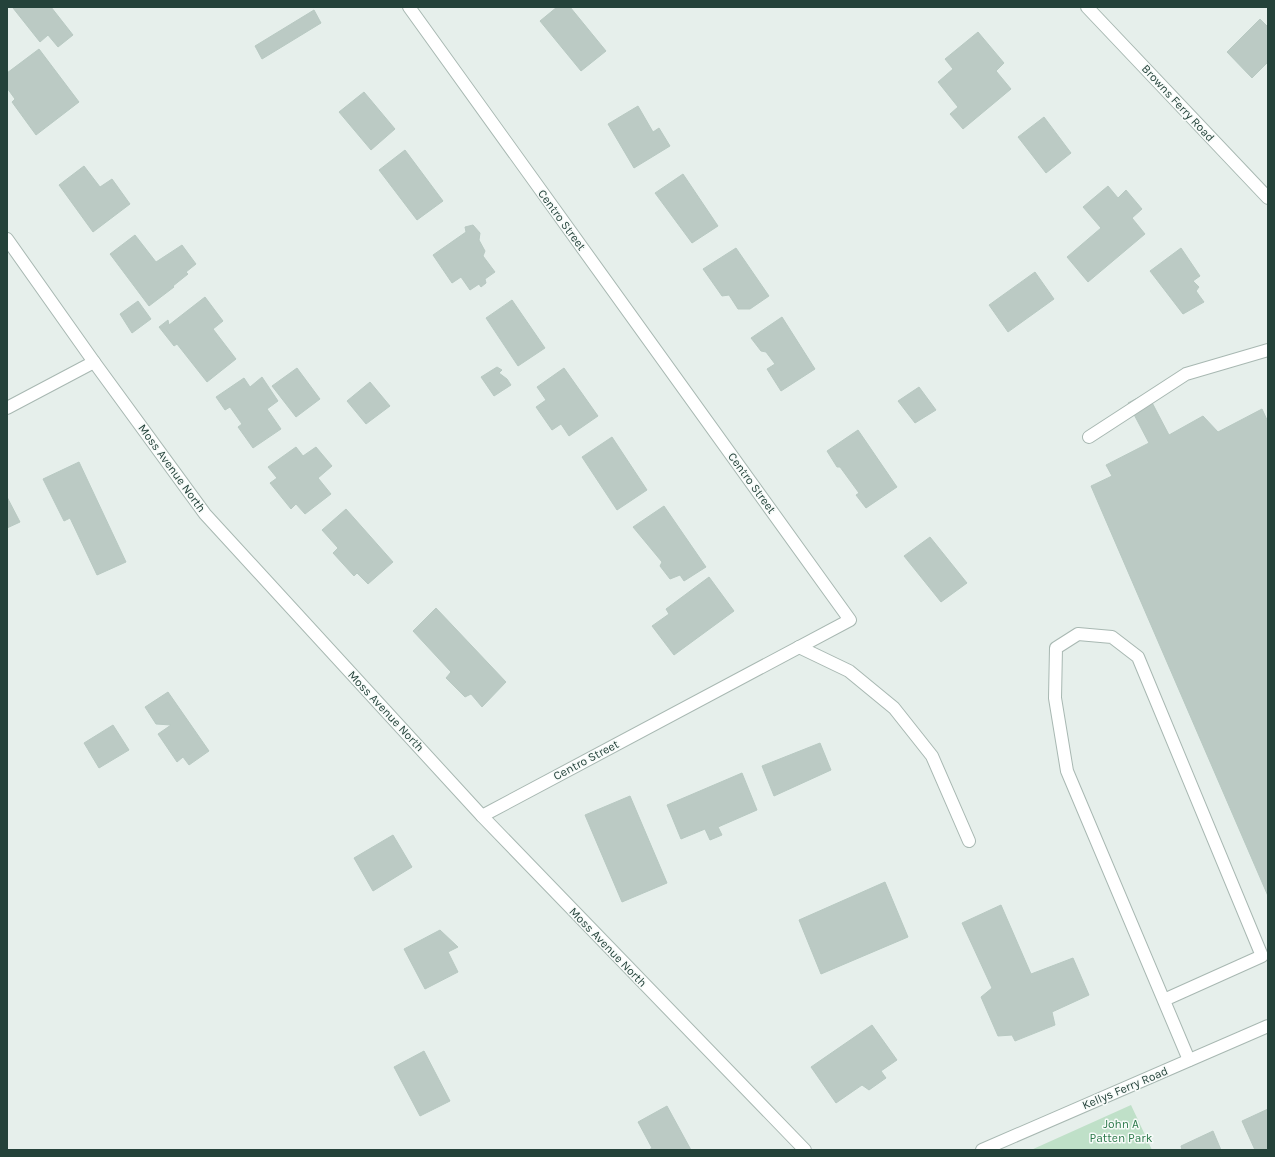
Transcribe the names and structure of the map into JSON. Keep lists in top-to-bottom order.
{
  "streets": {
    "street": [
      "Browns Ferry Road",
      "Centro Street",
      "Moss Avenue North",
      "Kellys Ferry Road"
    ]
  },
  "crossings": [
    ["Centro Street", "Moss Avenue North"]
  ],
  "parks": ["John A Patten Park"]
}
